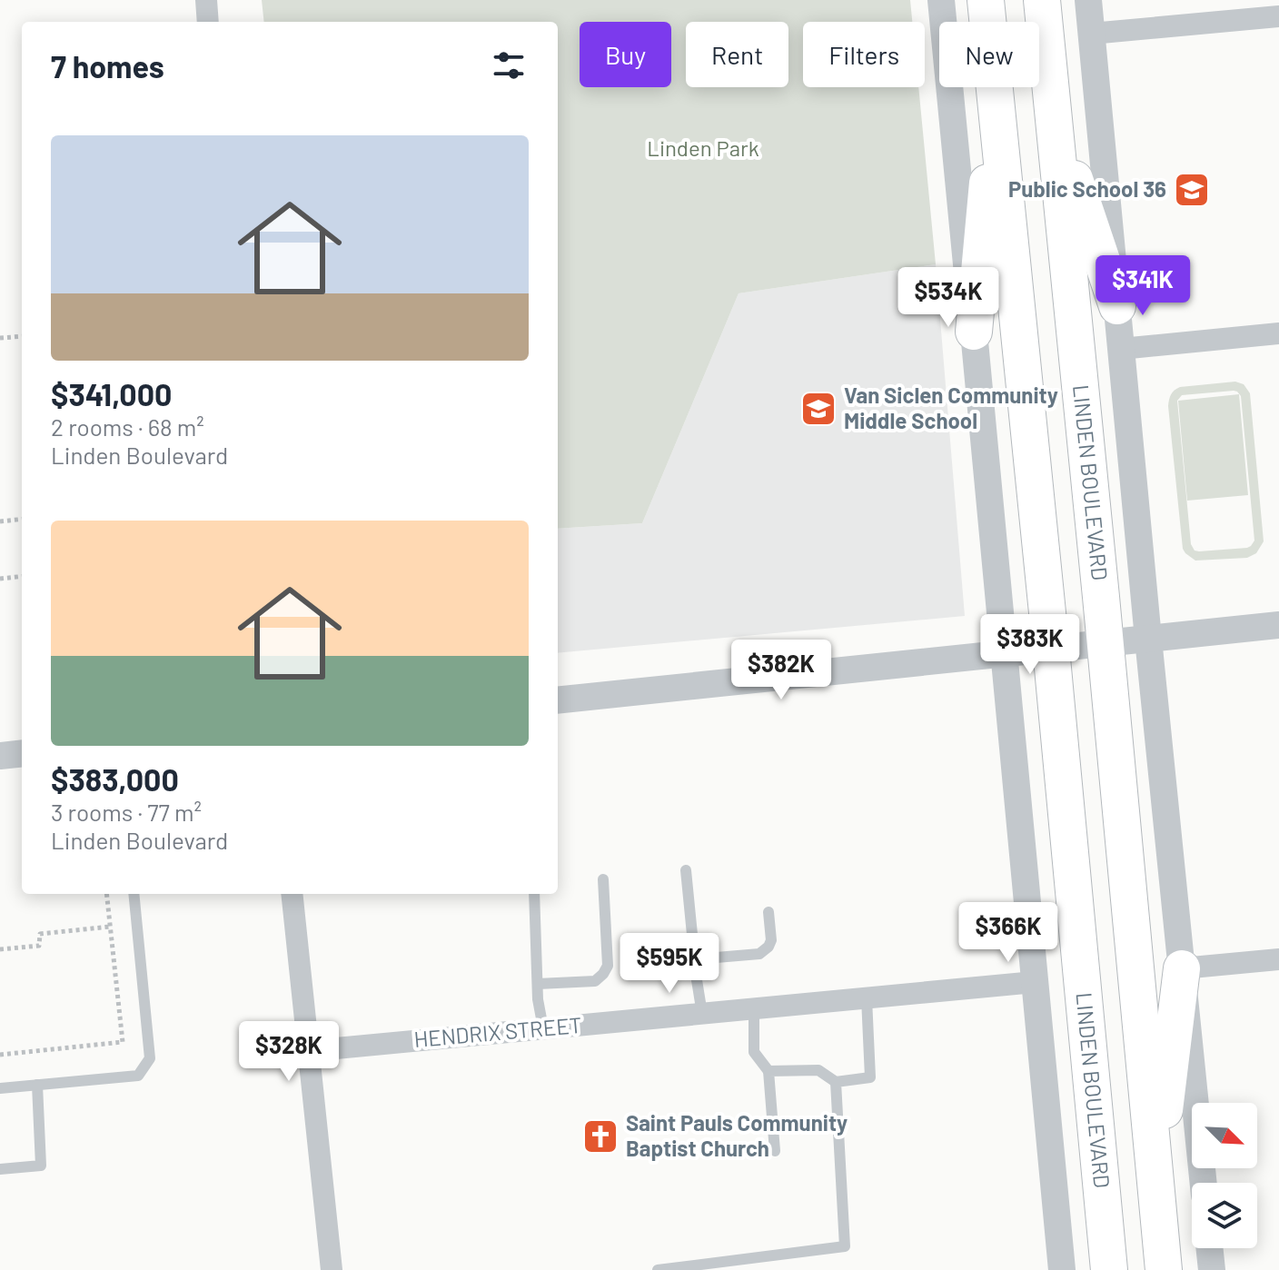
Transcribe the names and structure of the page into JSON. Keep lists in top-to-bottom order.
{
  "streets": {
    "highway": ["LINDEN BOULEVARD"],
    "street": ["HENDRIX STREET"]
  },
  "parks": ["Linden Park"],
  "places": {
    "school or university": ["Public School 36", "Van Siclen Community Middle School"],
    "church": ["Saint Pauls Community Baptist Church"]
  },
  "north": "bottom right",
  "page": {
    "chip": [
      "Buy",
      "Rent",
      "Filters",
      "New"
    ],
    "heading": "7 homes",
    "list": [
      {
        "name": "$341,000",
        "note": "2 rooms · 68 m² · Linden Boulevard"
      },
      {
        "name": "$383,000",
        "note": "3 rooms · 77 m² · Linden Boulevard"
      }
    ],
    "price": [
      "$341K",
      "$534K",
      "$383K",
      "$382K",
      "$366K",
      "$595K",
      "$328K"
    ]
  }
}
